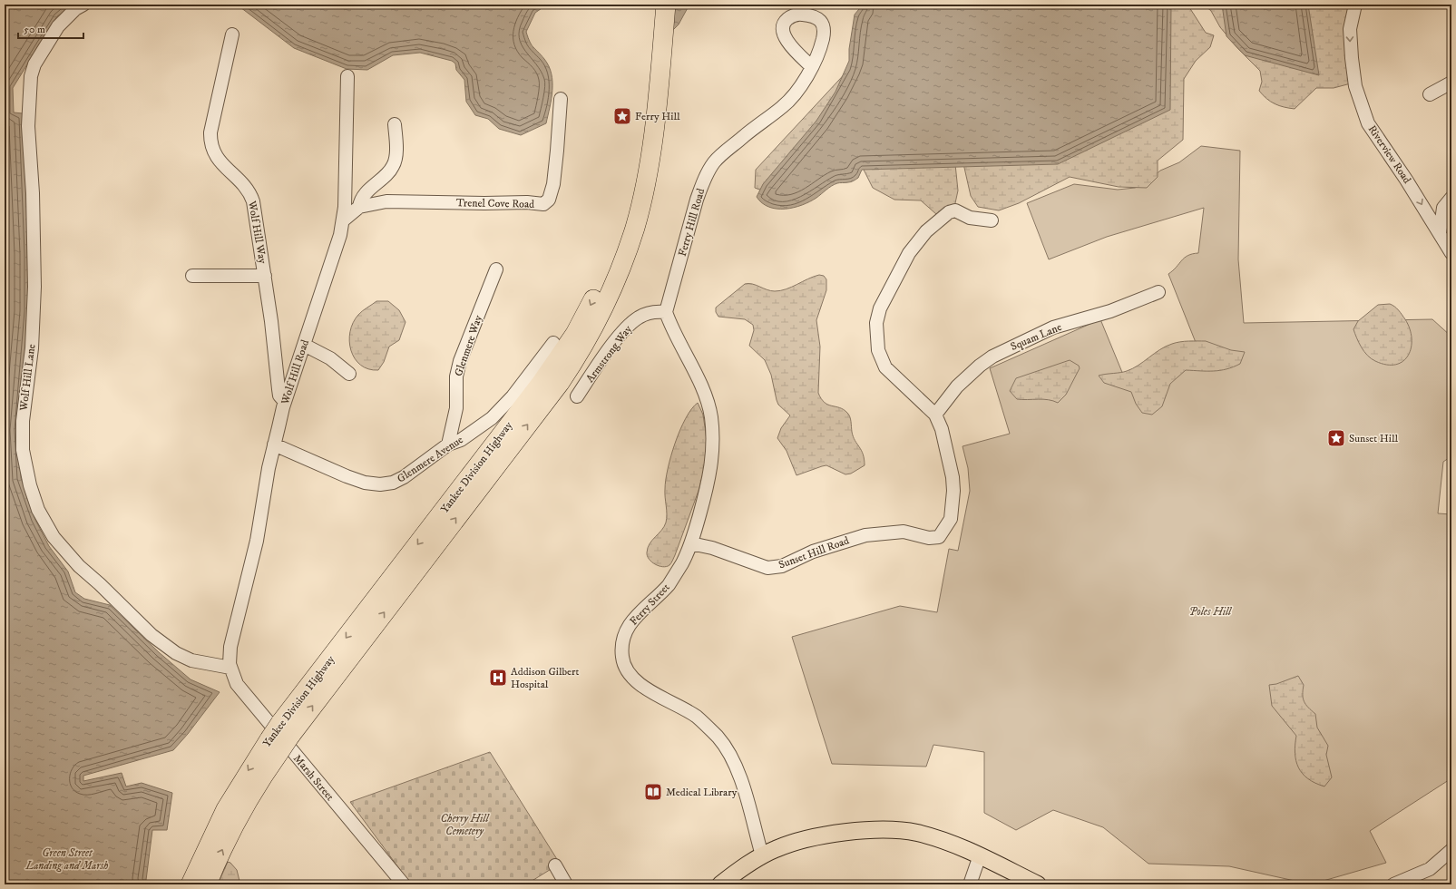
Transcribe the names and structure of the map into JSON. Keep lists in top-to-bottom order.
{
  "streets": {
    "highway": ["Yankee Division Highway"],
    "street": [
      "Riverview Road",
      "Trenel Cove Road",
      "Ferry Hill Road",
      "Wolf Hill Way",
      "Squam Lane",
      "Glenmere Way",
      "Armstrong Way",
      "Wolf Hill Road",
      "Wolf Hill Lane",
      "Glenmere Avenue",
      "Sunset Hill Road",
      "Ferry Street",
      "Marsh Street"
    ]
  },
  "crossings": [
    ["Trenel Cove Road", "Wolf Hill Road"],
    ["Ferry Hill Road", "Armstrong Way"],
    ["Ferry Hill Road", "Ferry Street"],
    ["Wolf Hill Way", "Wolf Hill Road"],
    ["Squam Lane", "Sunset Hill Road"],
    ["Glenmere Way", "Glenmere Avenue"],
    ["Armstrong Way", "Ferry Street"],
    ["Wolf Hill Road", "Wolf Hill Lane"],
    ["Wolf Hill Road", "Glenmere Avenue"],
    ["Wolf Hill Road", "Marsh Street"],
    ["Wolf Hill Lane", "Marsh Street"],
    ["Sunset Hill Road", "Ferry Street"]
  ],
  "one_way": ["Riverview Road"],
  "parks": ["Poles Hill", "Cherry Hill Cemetery", "Green Street Landing and Marsh"],
  "places": {
    "place": ["Ferry Hill", "Sunset Hill"],
    "hospital": ["Addison Gilbert Hospital"],
    "library": ["Medical Library"]
  },
  "scale_bar": "50 m"
}
